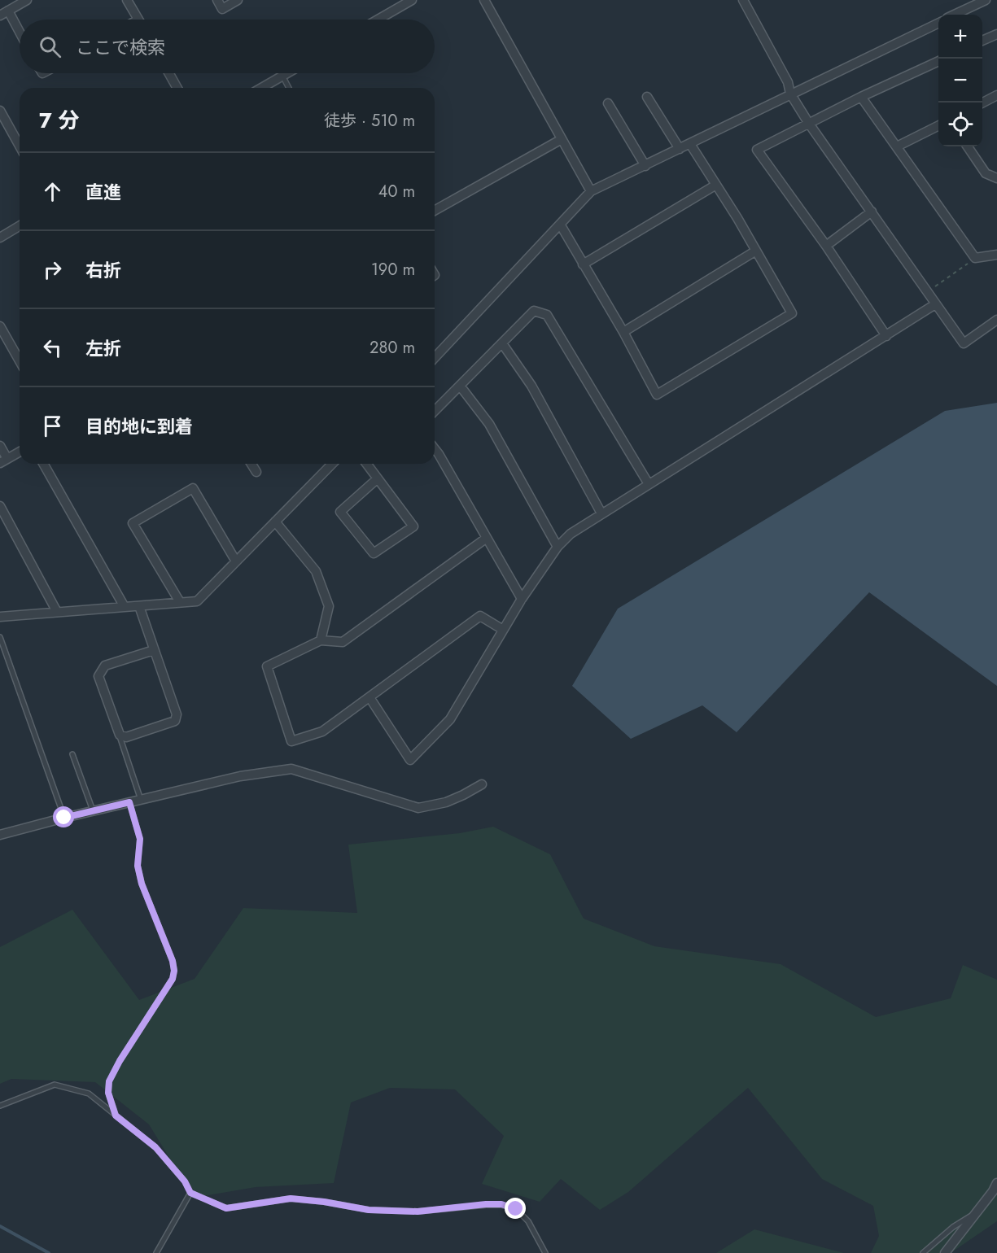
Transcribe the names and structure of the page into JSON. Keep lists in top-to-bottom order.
{
  "page": {
    "map_buttons": ["+", "−"],
    "search": "ここで検索",
    "heading": ["7 分", "徒歩 · 510 m"],
    "list": [
      ["直進", "40 m"],
      ["右折", "190 m"],
      ["左折", "280 m"],
      "目的地に到着"
    ]
  }
}
